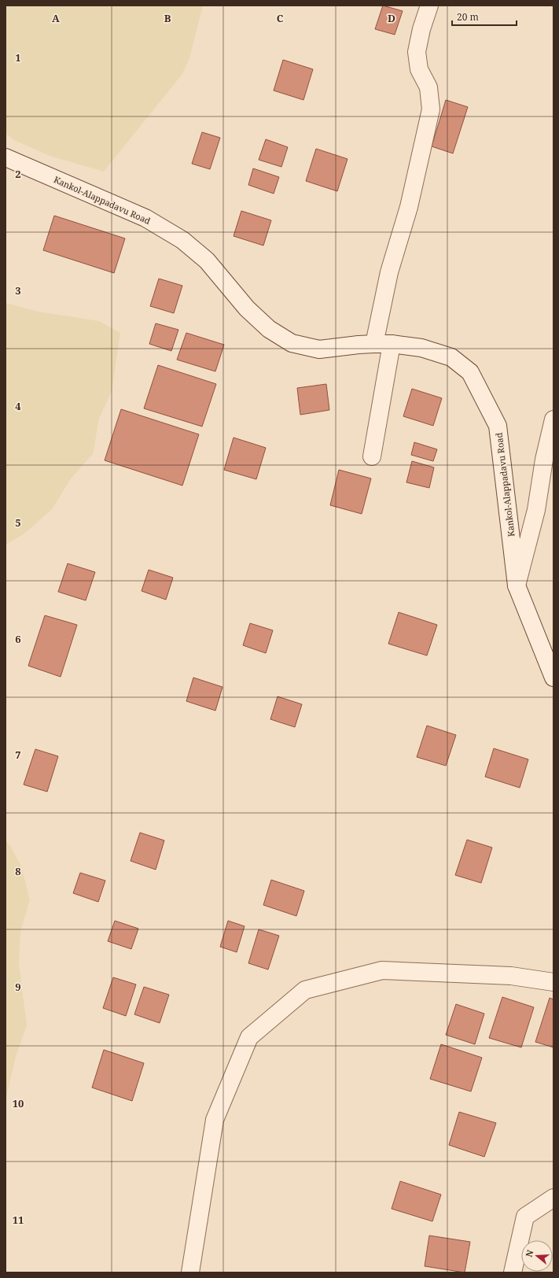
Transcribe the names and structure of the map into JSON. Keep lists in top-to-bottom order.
{
  "streets": {
    "street": ["Kankol-Alappadavu Road"]
  },
  "scale_bar": "20 m",
  "north": "left",
  "grid": {
    "columns": [
      "A",
      "B",
      "C",
      "D"
    ],
    "rows": [
      "1",
      "2",
      "3",
      "4",
      "5",
      "6",
      "7",
      "8",
      "9",
      "10",
      "11"
    ]
  }
}
